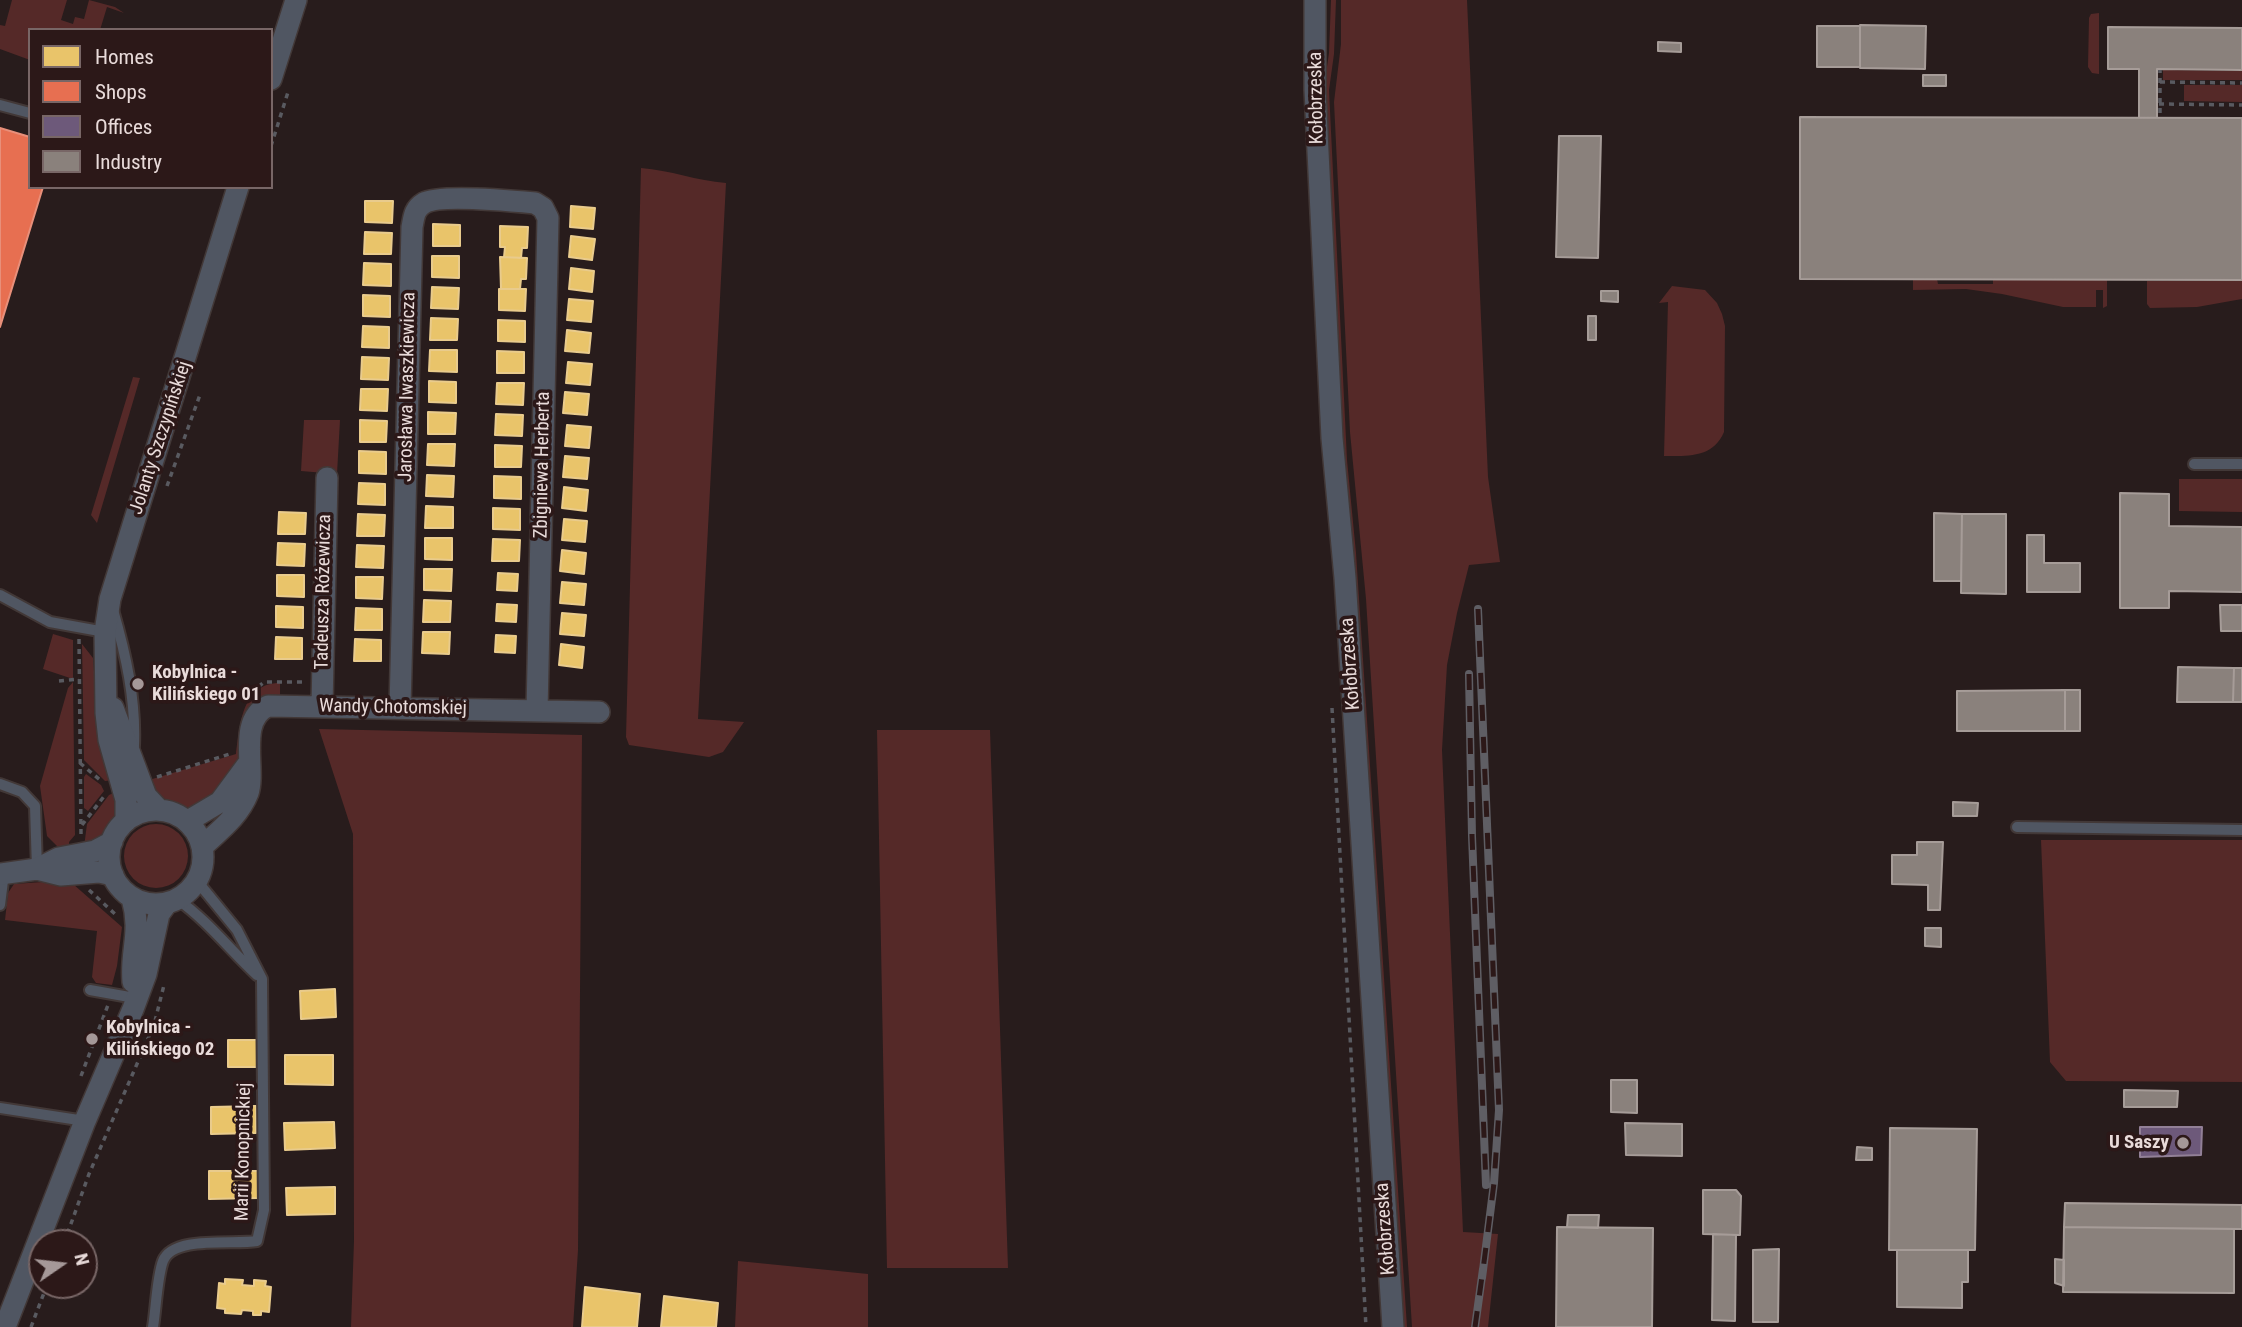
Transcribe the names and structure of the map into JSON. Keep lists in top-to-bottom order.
{
  "streets": {
    "street": [
      "Kołobrzeska",
      "Jarosława Iwaszkiewicza",
      "Jolanty Szczypińskiej",
      "Zbigniewa Herberta",
      "Tadeusza Różewicza",
      "Wandy Chotomskiej"
    ],
    "lane": ["Marii Konopnickiej"]
  },
  "crossings": [
    ["Jarosława Iwaszkiewicza", "Zbigniewa Herberta"],
    ["Jarosława Iwaszkiewicza", "Wandy Chotomskiej"],
    ["Jolanty Szczypińskiej", "Marii Konopnickiej"],
    ["Zbigniewa Herberta", "Wandy Chotomskiej"],
    ["Tadeusza Różewicza", "Wandy Chotomskiej"]
  ],
  "places": ["Kobylnica - Kilińskiego 01", "Kobylnica - Kilińskiego 02", "U Saszy"],
  "legend": [
    "Homes",
    "Shops",
    "Offices",
    "Industry"
  ],
  "north": "right"
}
